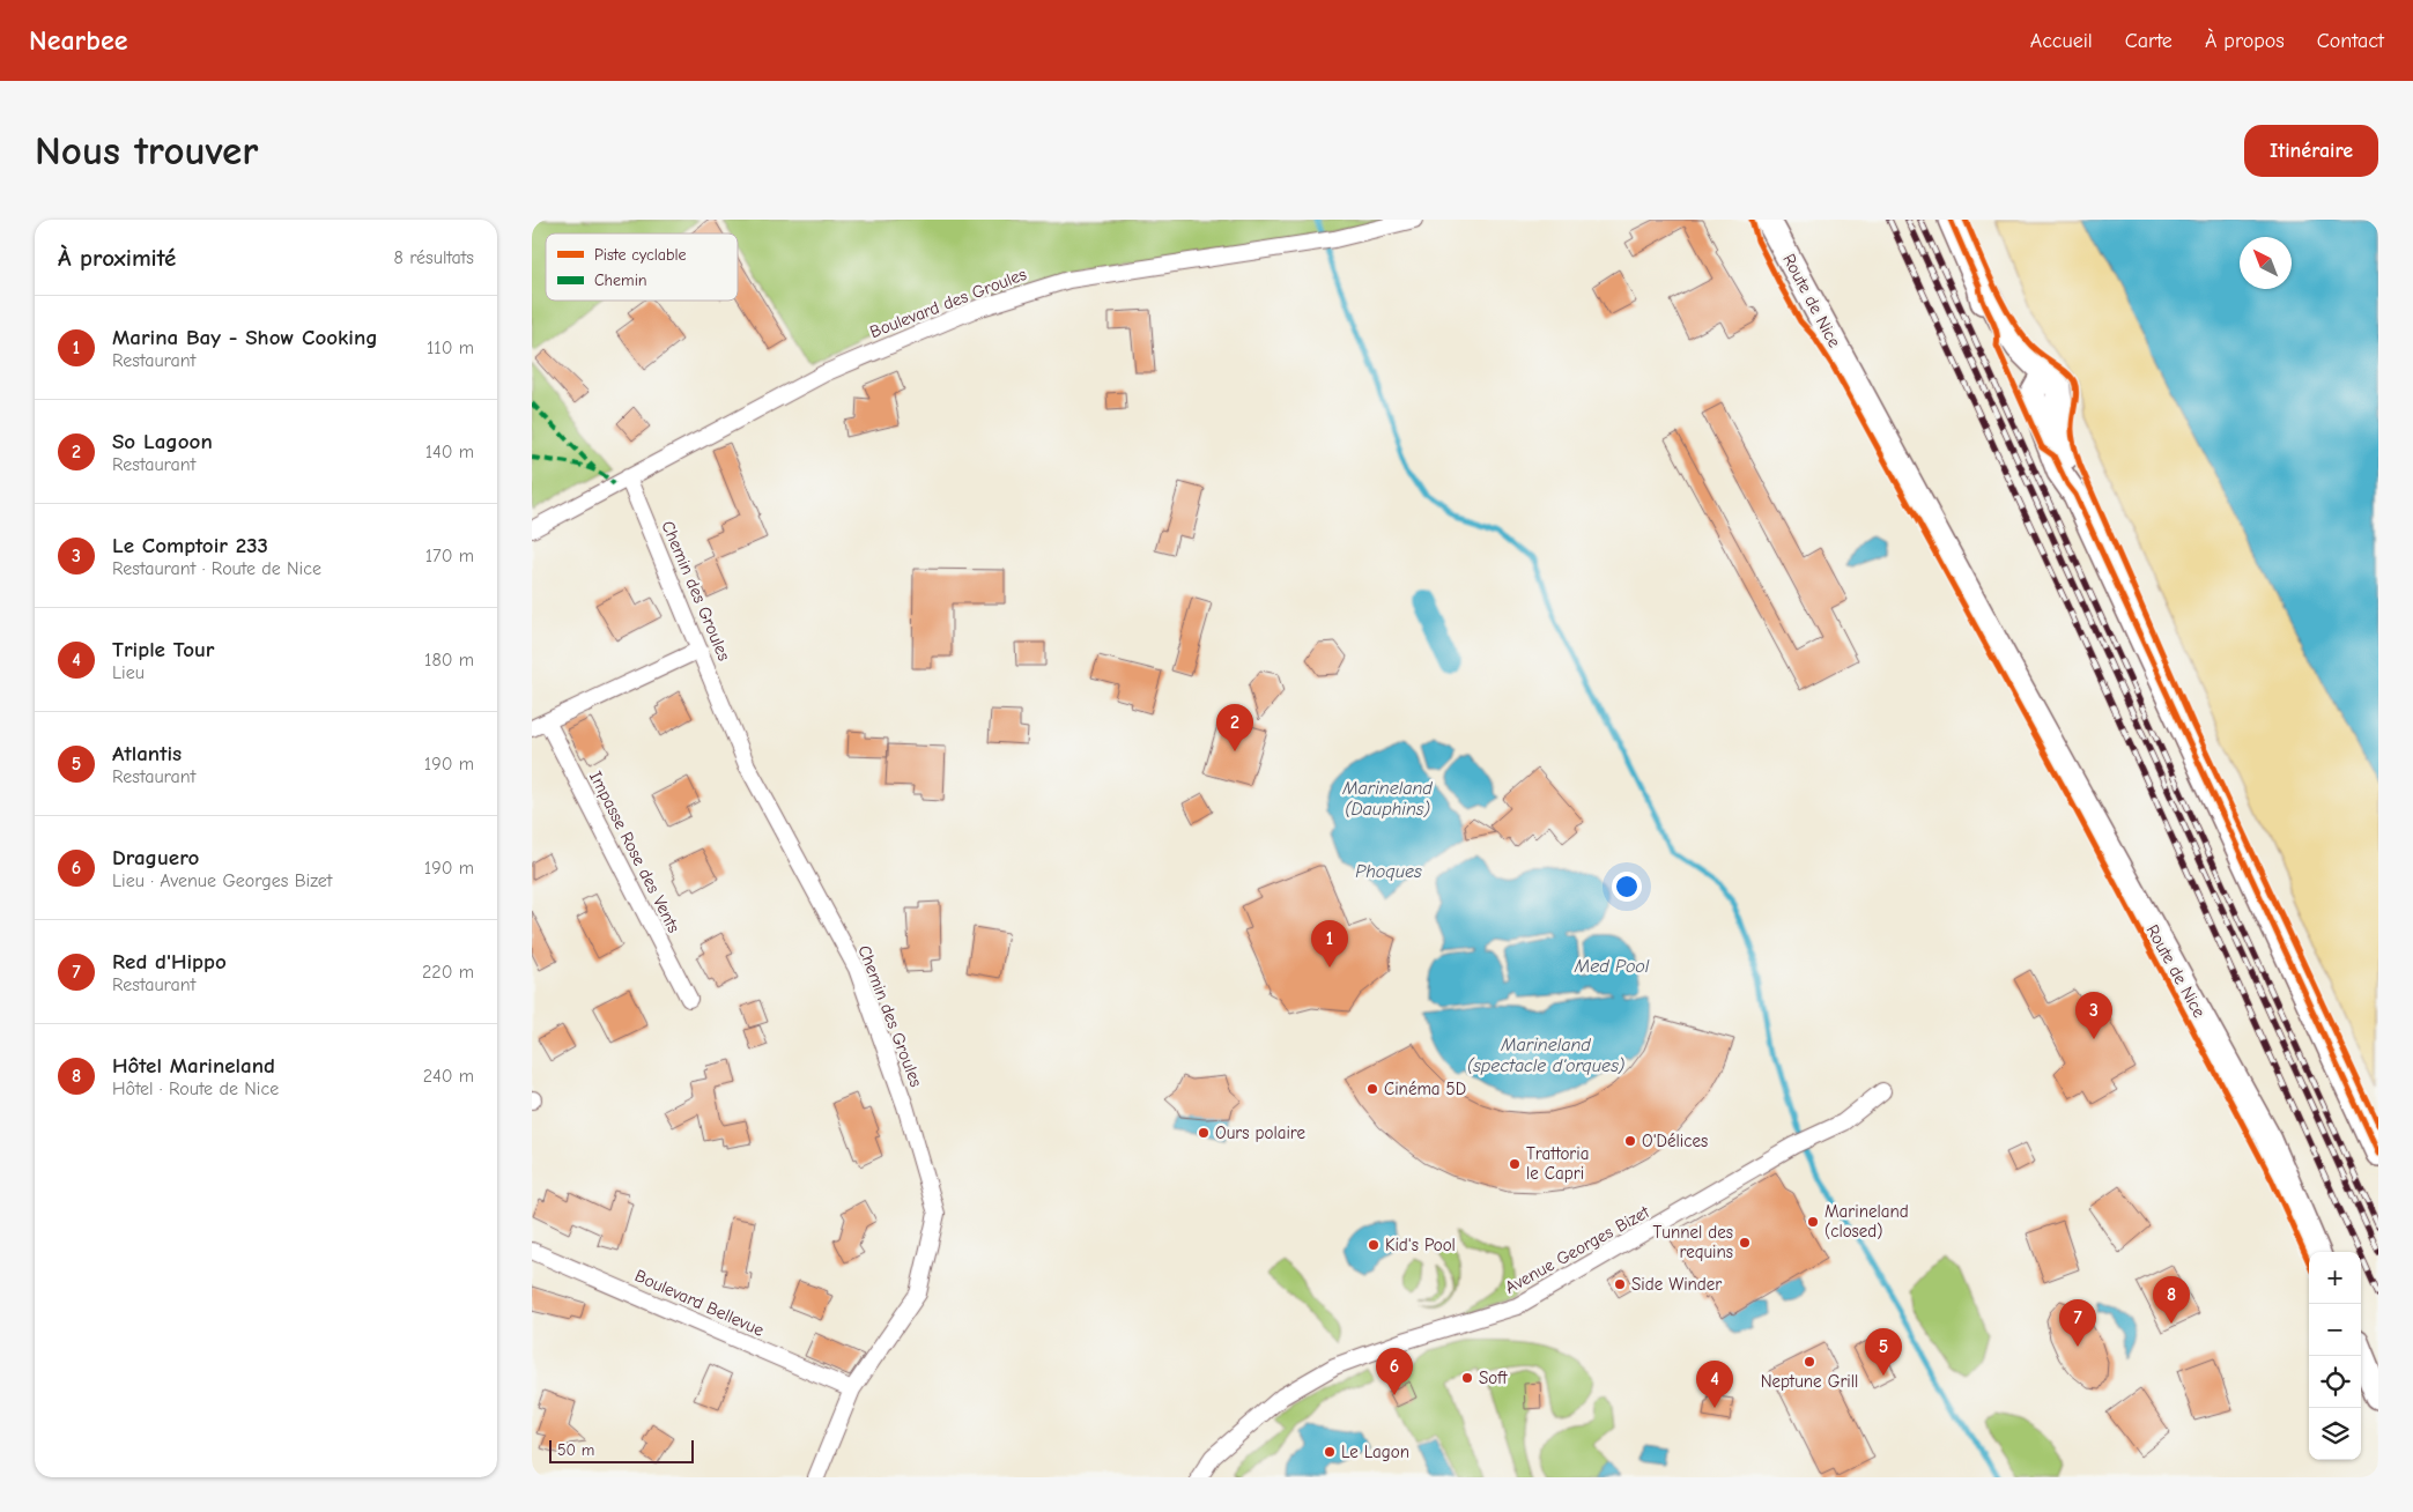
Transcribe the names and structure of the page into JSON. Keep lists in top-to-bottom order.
{
  "streets": {
    "main road": ["Route de Nice"],
    "street": [
      "Boulevard des Groules",
      "Chemin des Groules",
      "Impasse Rose des Vents",
      "Avenue Georges Bizet",
      "Boulevard Bellevue"
    ]
  },
  "crossings": [
    ["Boulevard des Groules", "Chemin des Groules"],
    ["Chemin des Groules", "Boulevard Bellevue"]
  ],
  "water": [
    "Marineland (Dauphins)",
    "Phoques",
    "Med Pool",
    "Marineland (spectacle d'orques)"
  ],
  "places": [
    "Cinéma 5D",
    "Ours polaire",
    "O'Délices",
    "Trattoria le Capri",
    "Marineland (closed)",
    "Tunnel des requins",
    "Kid's Pool",
    "Side Winder",
    "Neptune Grill",
    "Soft",
    "Le Lagon"
  ],
  "legend": ["Piste cyclable", "Chemin"],
  "scale_bar": "50 m",
  "north": "top left",
  "page": {
    "header": "Nearbee",
    "nav": [
      "Accueil",
      "Carte",
      "À propos",
      "Contact"
    ],
    "buttons": "Itinéraire",
    "title": "Nous trouver",
    "heading": ["À proximité", "8 résultats"],
    "list": [
      {
        "mark": "1",
        "name": "Marina Bay - Show Cooking",
        "note": "Restaurant",
        "value": "110 m"
      },
      {
        "mark": "2",
        "name": "So Lagoon",
        "note": "Restaurant",
        "value": "140 m"
      },
      {
        "mark": "3",
        "name": "Le Comptoir 233",
        "note": "Restaurant · Route de Nice",
        "value": "170 m"
      },
      {
        "mark": "4",
        "name": "Triple Tour",
        "note": "Lieu",
        "value": "180 m"
      },
      {
        "mark": "5",
        "name": "Atlantis",
        "note": "Restaurant",
        "value": "190 m"
      },
      {
        "mark": "6",
        "name": "Draguero",
        "note": "Lieu · Avenue Georges Bizet",
        "value": "190 m"
      },
      {
        "mark": "7",
        "name": "Red d'Hippo",
        "note": "Restaurant",
        "value": "220 m"
      },
      {
        "mark": "8",
        "name": "Hôtel Marineland",
        "note": "Hôtel · Route de Nice",
        "value": "240 m"
      }
    ],
    "pins": [
      "2",
      "1",
      "3",
      "8",
      "7",
      "5",
      "6",
      "4"
    ],
    "map_buttons": ["+", "−"],
    "scale": "50 m"
  }
}
